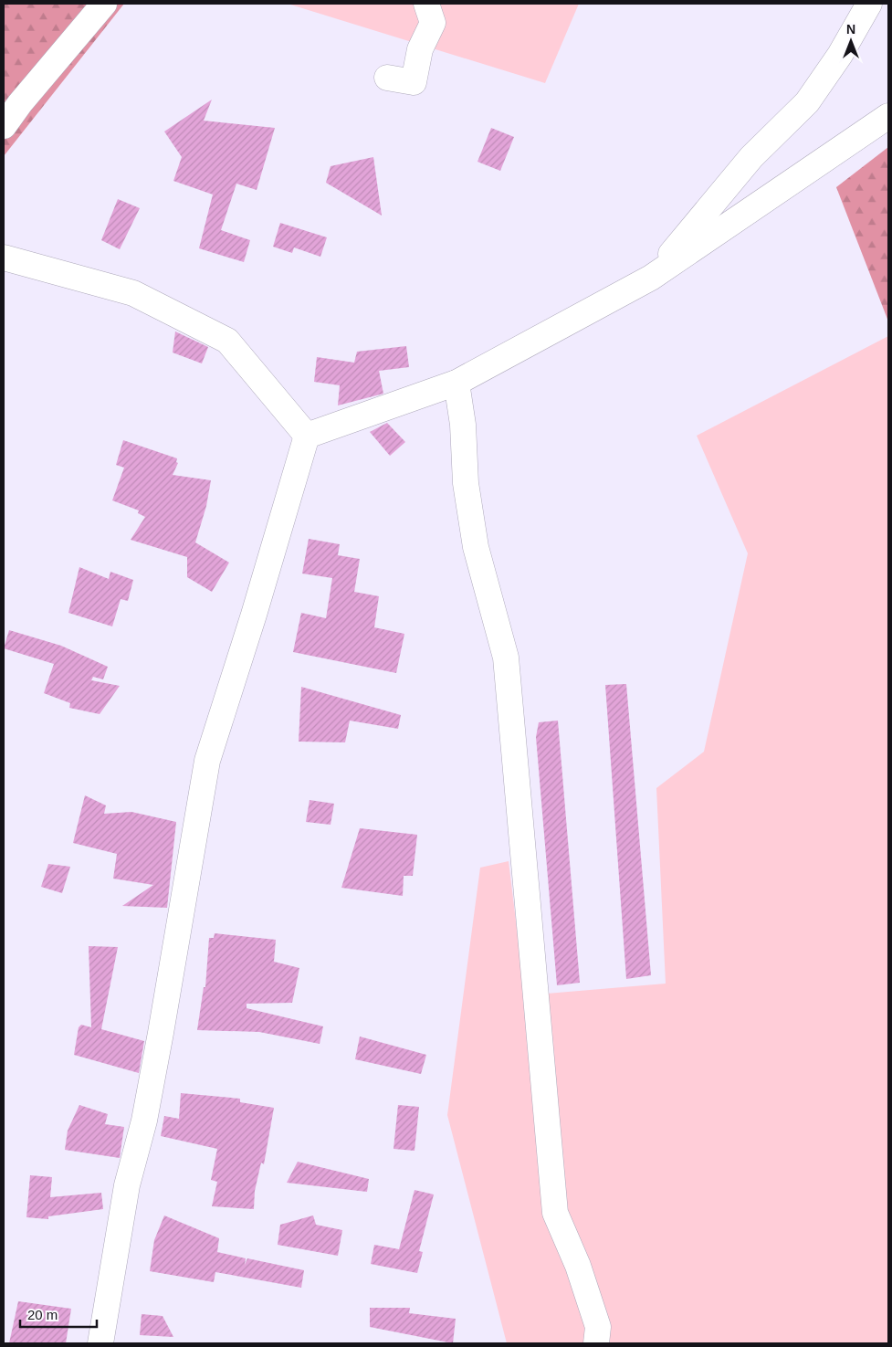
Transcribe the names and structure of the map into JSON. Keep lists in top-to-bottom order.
{
  "scale_bar": "20 m",
  "north": "top"
}
